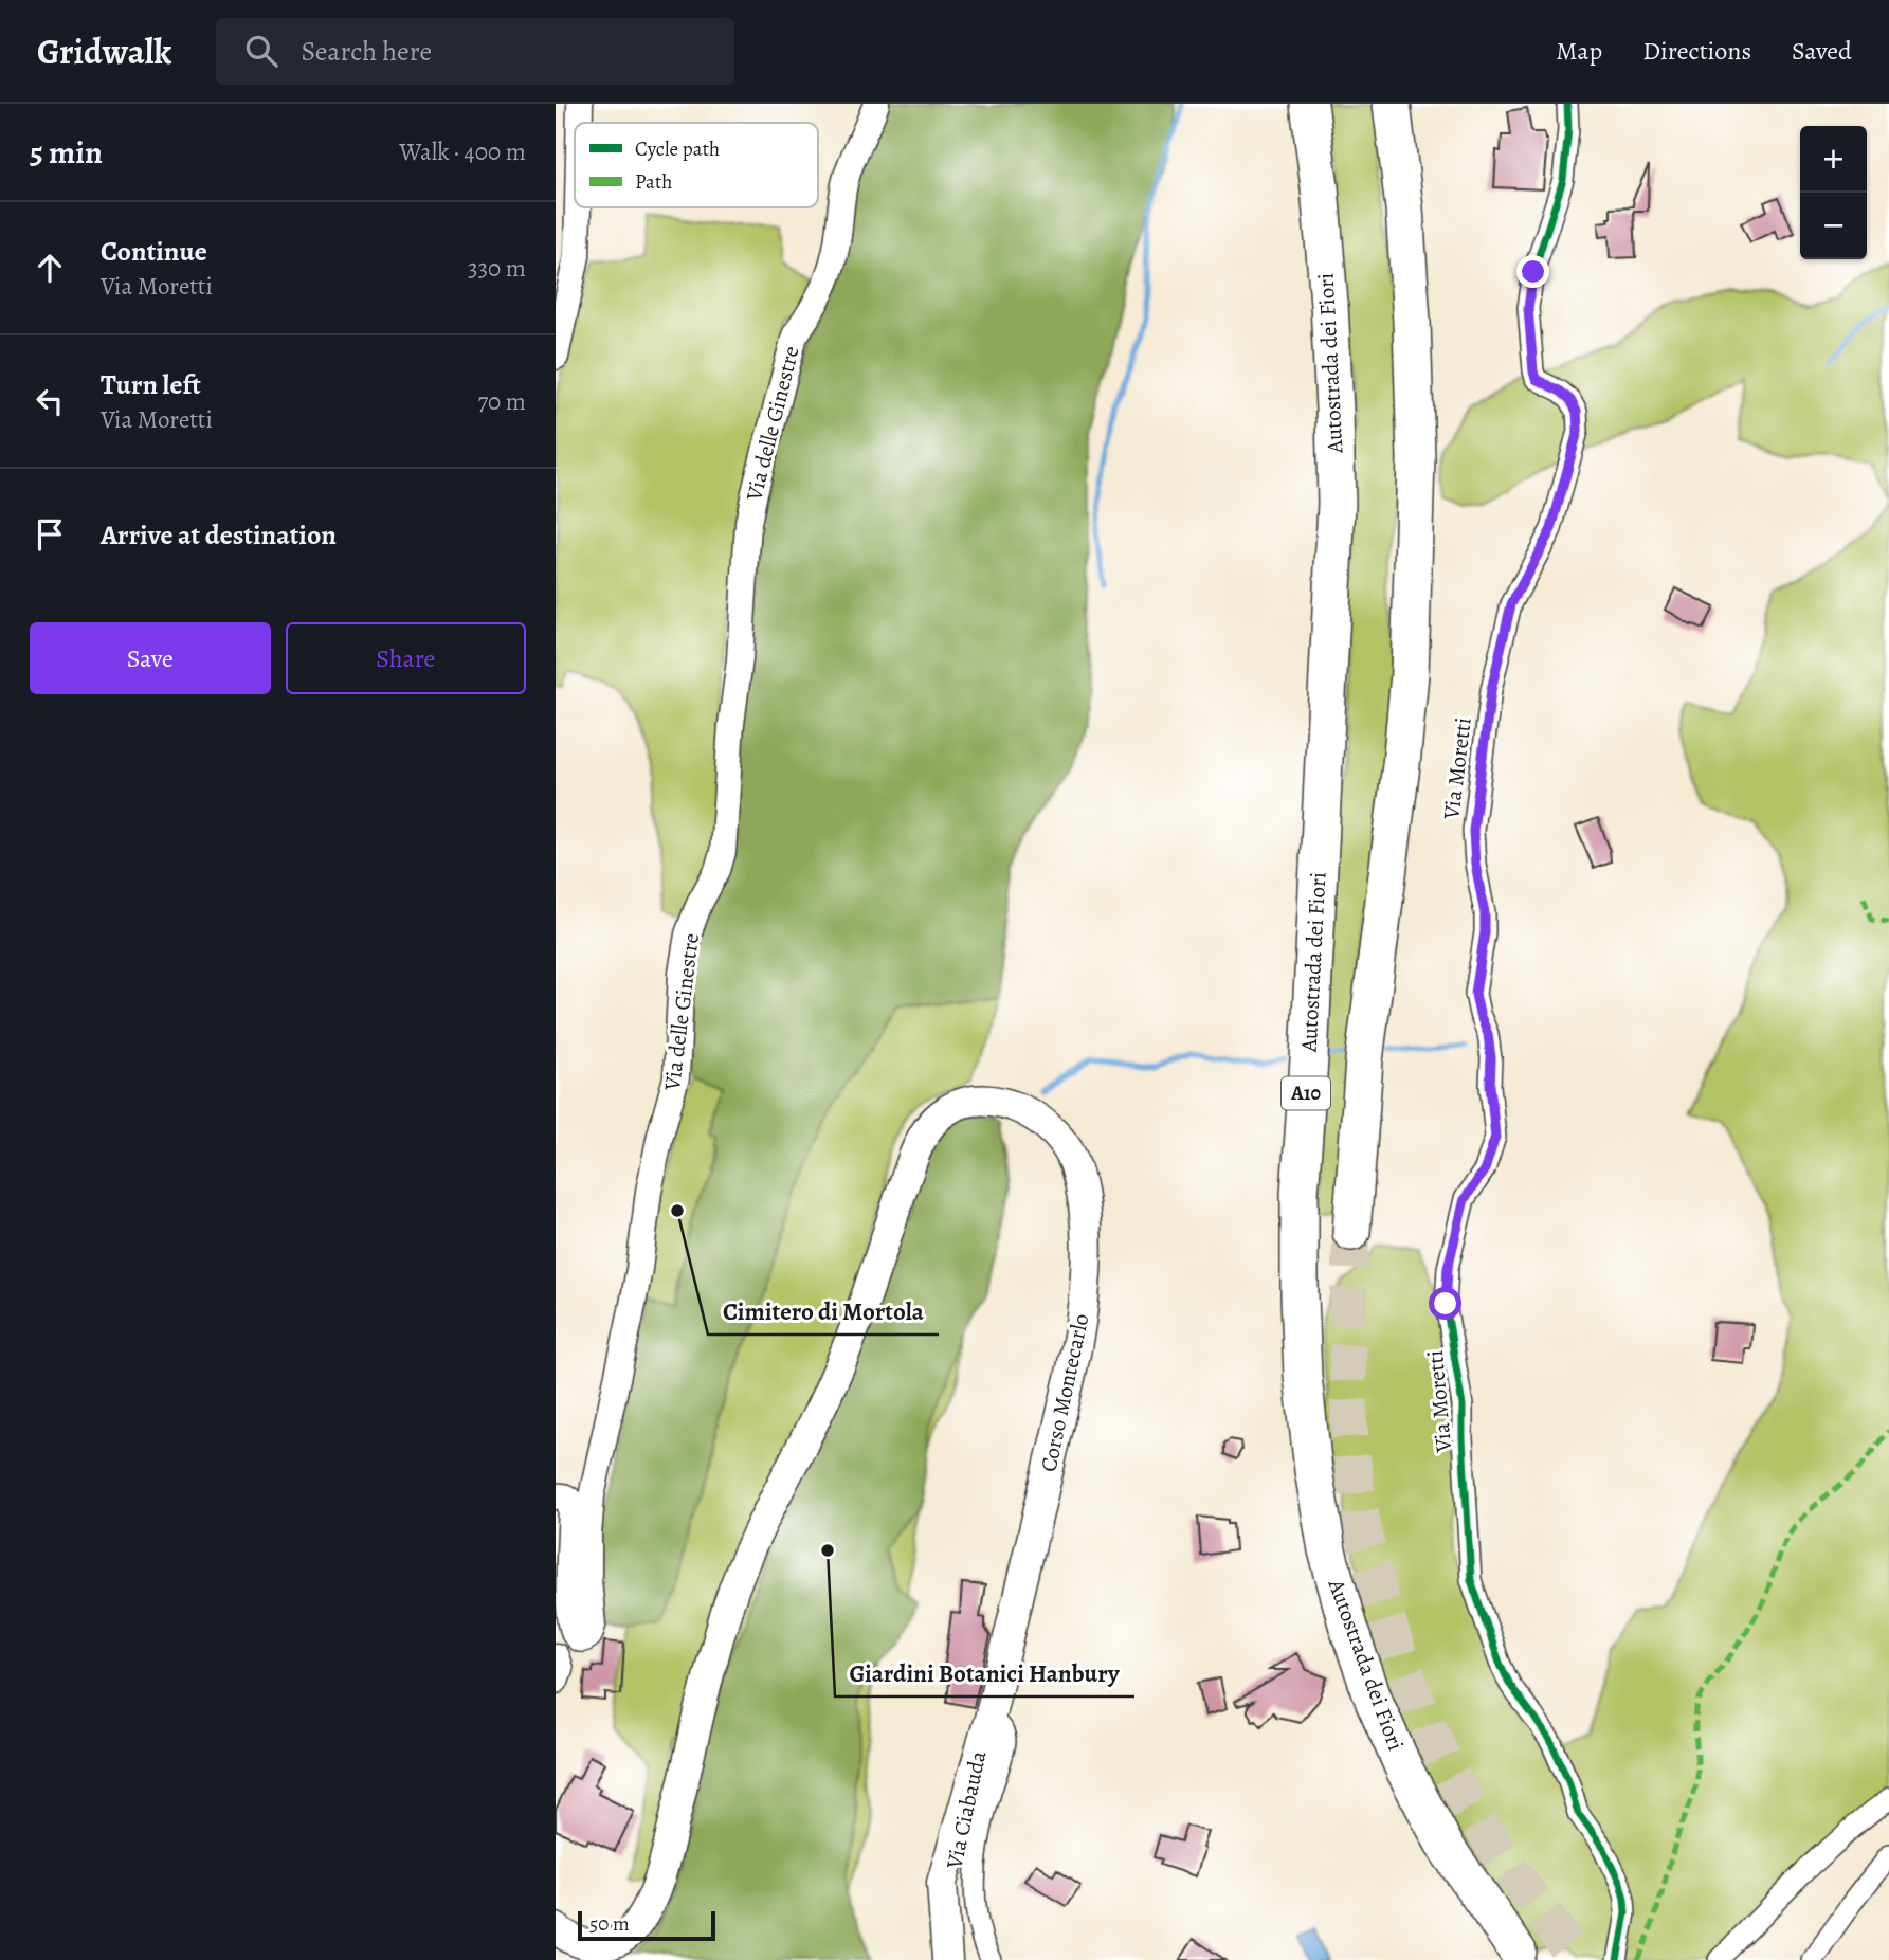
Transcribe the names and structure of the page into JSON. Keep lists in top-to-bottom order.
{
  "streets": {
    "highway": ["Autostrada dei Fiori", "A10"],
    "main road": ["Corso Montecarlo"],
    "street": ["Via delle Ginestre", "Via Moretti", "Via Ciabauda"]
  },
  "crossings": [
    ["Corso Montecarlo", "Via Ciabauda"]
  ],
  "places": ["Cimitero di Mortola", "Giardini Botanici Hanbury"],
  "legend": ["Cycle path", "Path"],
  "scale_bar": "50 m",
  "page": {
    "header": "Gridwalk",
    "search": "Search here",
    "nav": ["Map", "Directions", "Saved"],
    "heading": ["5 min", "Walk · 400 m"],
    "map_buttons": ["+", "−"],
    "list": [
      ["Continue", "Via Moretti", "330 m"],
      ["Turn left", "Via Moretti", "70 m"],
      "Arrive at destination"
    ],
    "buttons": ["Save", "Share"],
    "scale": "50 m"
  }
}
